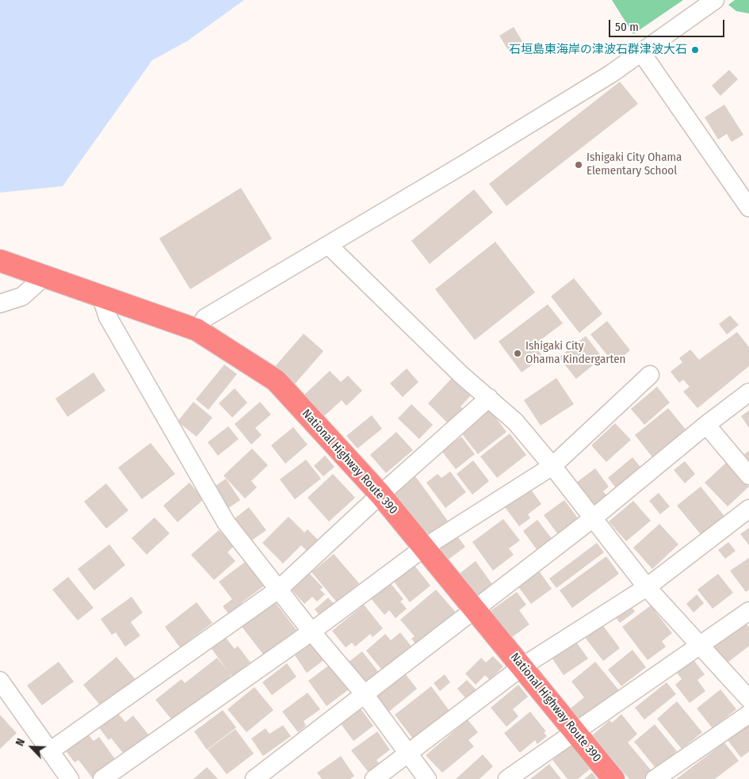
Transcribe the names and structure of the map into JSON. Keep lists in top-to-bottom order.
{
  "streets": {
    "highway": ["National Highway Route 390"]
  },
  "places": ["石垣島東海岸の津波石群津波大石", "Ishigaki City Ohama Elementary School", "Ishigaki City Ohama Kindergarten"],
  "scale_bar": "50 m",
  "north": "top left"
}
